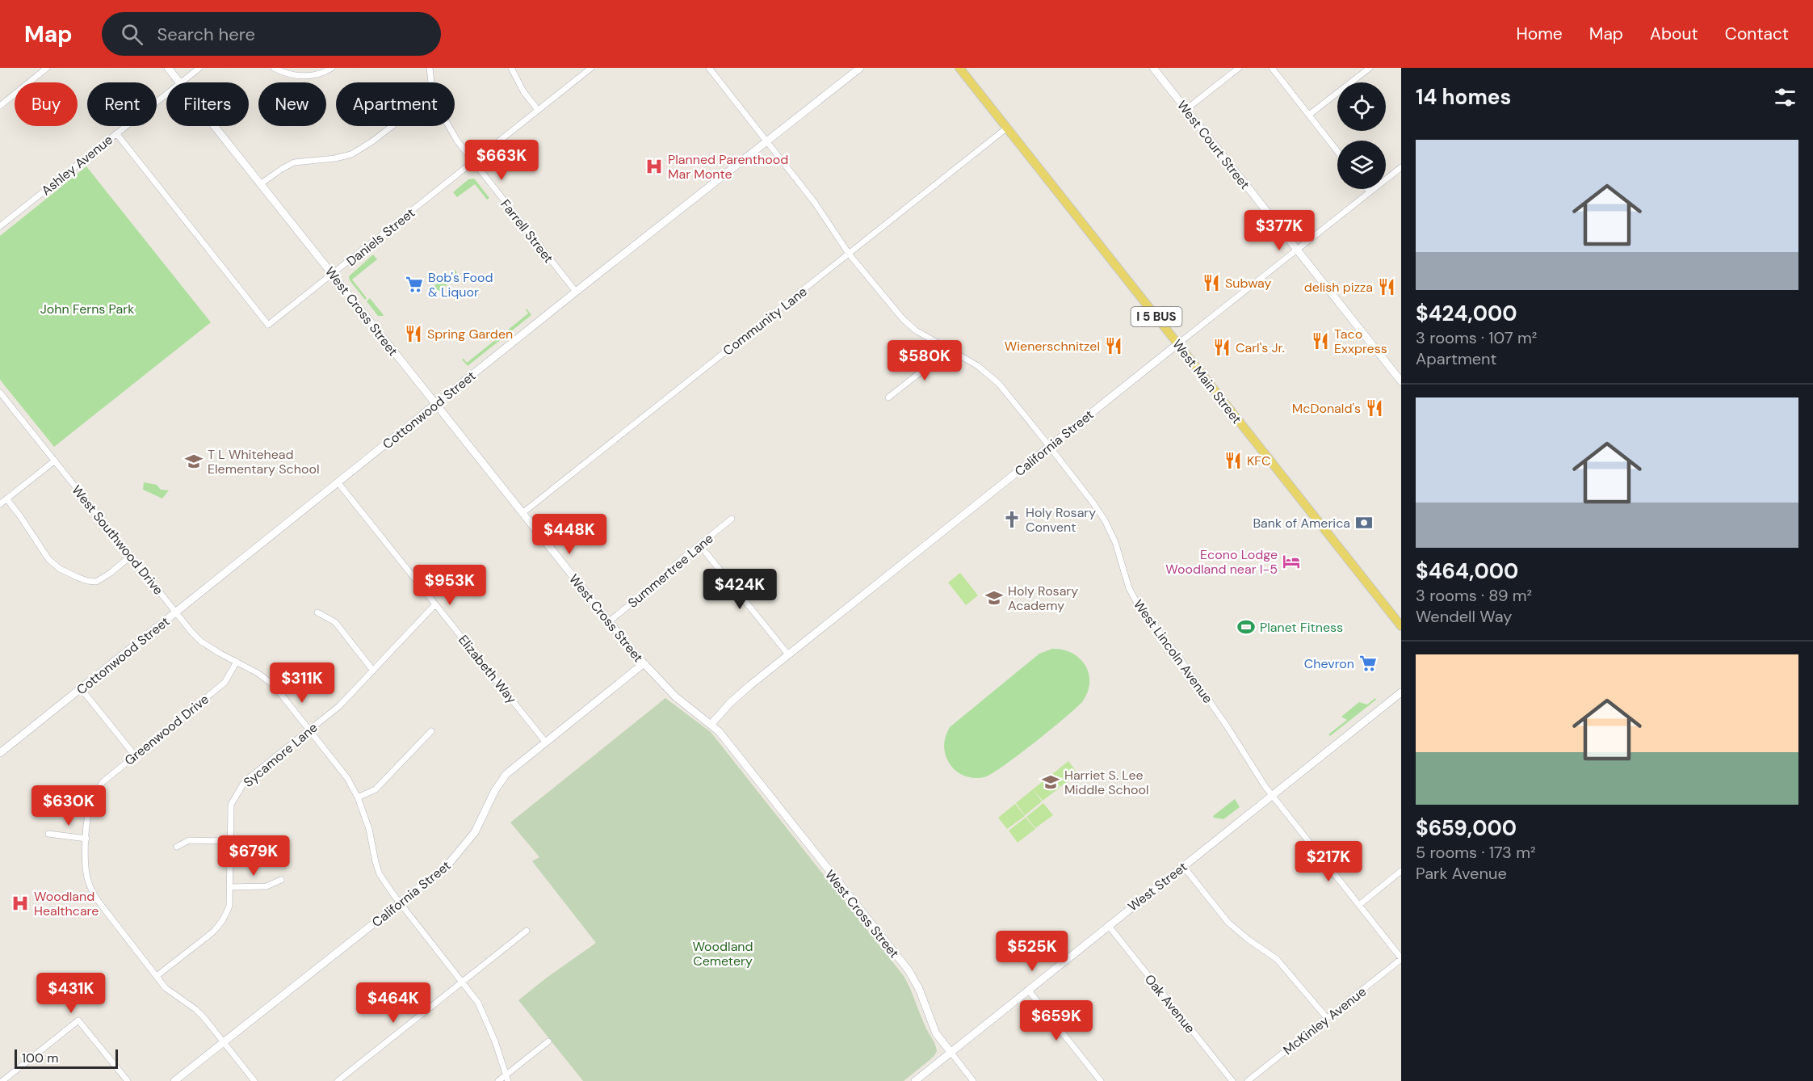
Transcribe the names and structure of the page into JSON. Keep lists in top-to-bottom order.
{
  "streets": {
    "main road": ["I 5 BUS", "West Main Street"],
    "street": [
      "West Court Street",
      "Ashley Avenue",
      "Farrell Street",
      "Daniels Street",
      "West Cross Street",
      "Community Lane",
      "Cottonwood Street",
      "California Street",
      "West Southwood Drive",
      "Summertree Lane",
      "West Lincoln Avenue",
      "Elizabeth Way",
      "Greenwood Drive",
      "Sycamore Lane",
      "West Street",
      "Oak Avenue",
      "McKinley Avenue"
    ]
  },
  "crossings": [
    ["West Court Street", "California Street"],
    ["Ashley Avenue", "Daniels Street"],
    ["Ashley Avenue", "West Cross Street"],
    ["Farrell Street", "Daniels Street"],
    ["Farrell Street", "Cottonwood Street"],
    ["Daniels Street", "West Cross Street"],
    ["West Cross Street", "Community Lane"],
    ["West Cross Street", "Cottonwood Street"],
    ["West Cross Street", "California Street"],
    ["West Cross Street", "Summertree Lane"],
    ["West Cross Street", "West Street"],
    ["Community Lane", "West Main Street"],
    ["Community Lane", "West Lincoln Avenue"],
    ["West Main Street", "California Street"],
    ["Cottonwood Street", "West Southwood Drive"],
    ["Cottonwood Street", "West Lincoln Avenue"],
    ["Cottonwood Street", "Elizabeth Way"],
    ["California Street", "West Southwood Drive"],
    ["California Street", "West Lincoln Avenue"],
    ["California Street", "Elizabeth Way"],
    ["California Street", "Greenwood Drive"],
    ["West Southwood Drive", "Greenwood Drive"],
    ["West Southwood Drive", "Sycamore Lane"],
    ["West Lincoln Avenue", "West Street"],
    ["West Lincoln Avenue", "McKinley Avenue"],
    ["Elizabeth Way", "Sycamore Lane"],
    ["Greenwood Drive", "Sycamore Lane"],
    ["West Street", "Oak Avenue"]
  ],
  "parks": ["John Ferns Park", "Woodland Cemetery"],
  "places": {
    "hospital": ["Planned Parenthood Mar Monte", "Woodland Healthcare"],
    "restaurant": [
      "Subway",
      "delish pizza",
      "Spring Garden",
      "Taco Exxpress",
      "Wienerschnitzel",
      "Carl's Jr.",
      "McDonald's",
      "KFC"
    ],
    "supermarket": ["Bob's Food & Liquor", "Chevron"],
    "school or university": ["T L Whitehead Elementary School", "Holy Rosary Academy", "Harriet S. Lee Middle School"],
    "church": ["Holy Rosary Convent"],
    "bank": ["Bank of America"],
    "hotel": ["Econo Lodge Woodland near I-5"],
    "sports": ["Planet Fitness"]
  },
  "scale_bar": "100 m",
  "page": {
    "header": "Map",
    "search": "Search here",
    "nav": [
      "Home",
      "Map",
      "About",
      "Contact"
    ],
    "heading": "14 homes",
    "chip": [
      "Buy",
      "Rent",
      "Filters",
      "New",
      "Apartment"
    ],
    "list": [
      {
        "name": "$424,000",
        "note": "3 rooms · 107 m² · Apartment"
      },
      {
        "name": "$464,000",
        "note": "3 rooms · 89 m² · Wendell Way"
      },
      {
        "name": "$659,000",
        "note": "5 rooms · 173 m² · Park Avenue"
      }
    ],
    "price": [
      "$663K",
      "$377K",
      "$580K",
      "$448K",
      "$953K",
      "$424K",
      "$311K",
      "$630K",
      "$679K",
      "$217K",
      "$525K",
      "$431K",
      "$464K",
      "$659K"
    ],
    "scale": "100 m"
  }
}
